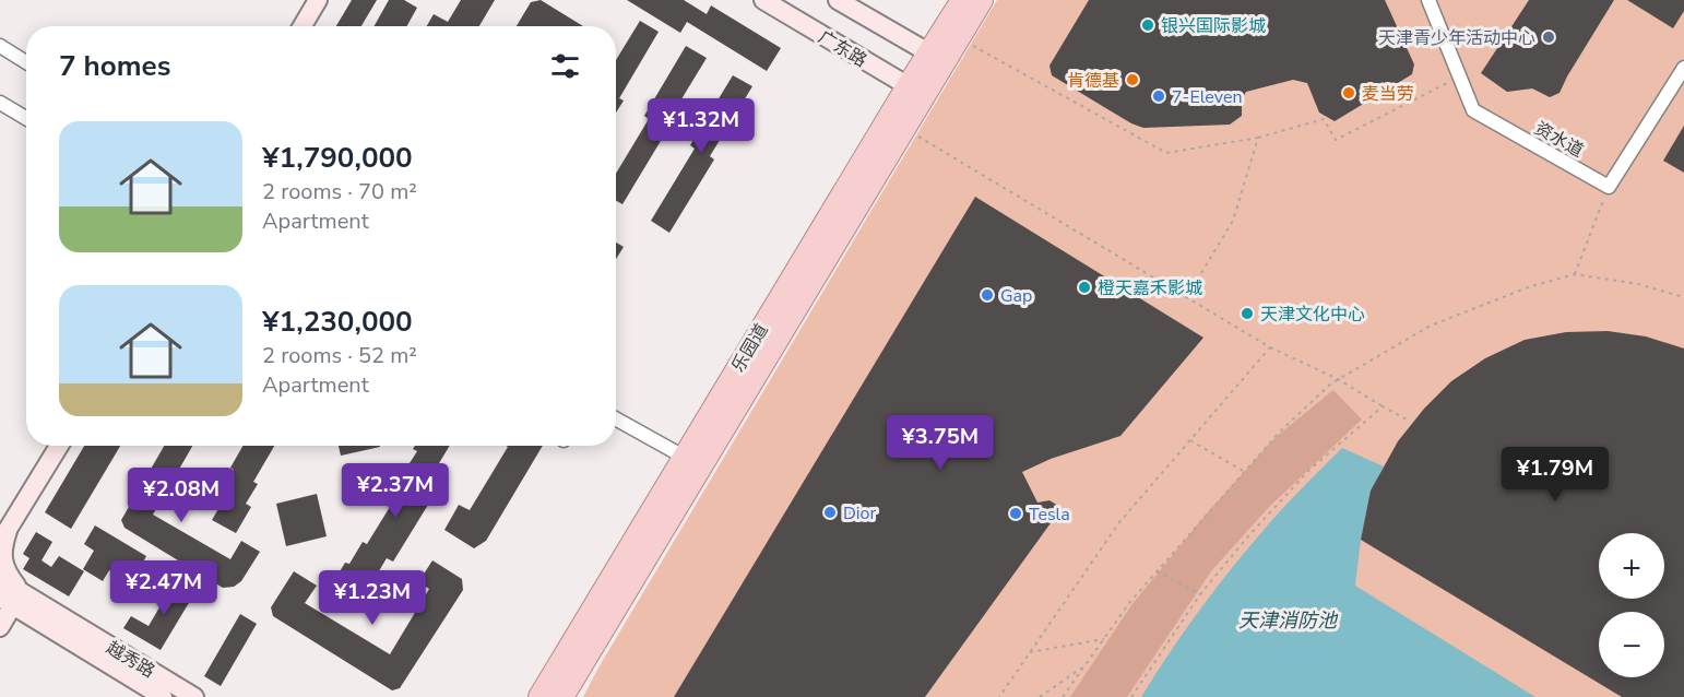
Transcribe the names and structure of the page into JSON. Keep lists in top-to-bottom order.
{
  "streets": {
    "main road": ["乐园道"],
    "street": ["广东路", "资水道", "越秀路"]
  },
  "crossings": [
    ["广东路", "乐园道"]
  ],
  "water": ["天津消防池"],
  "places": [
    "银兴国际影城",
    "天津青少年活动中心",
    "肯德基",
    "麦当劳",
    "7-Eleven",
    "橙天嘉禾影城",
    "Gap",
    "天津文化中心",
    "Dior",
    "Tesla"
  ],
  "page": {
    "heading": "7 homes",
    "price": [
      "¥1.32M",
      "¥3.75M",
      "¥1.79M",
      "¥2.37M",
      "¥2.08M",
      "¥2.47M",
      "¥1.23M"
    ],
    "list": [
      {
        "name": "¥1,790,000",
        "note": "2 rooms · 70 m² · Apartment"
      },
      {
        "name": "¥1,230,000",
        "note": "2 rooms · 52 m² · Apartment"
      }
    ],
    "map_buttons": ["+", "−"]
  }
}
